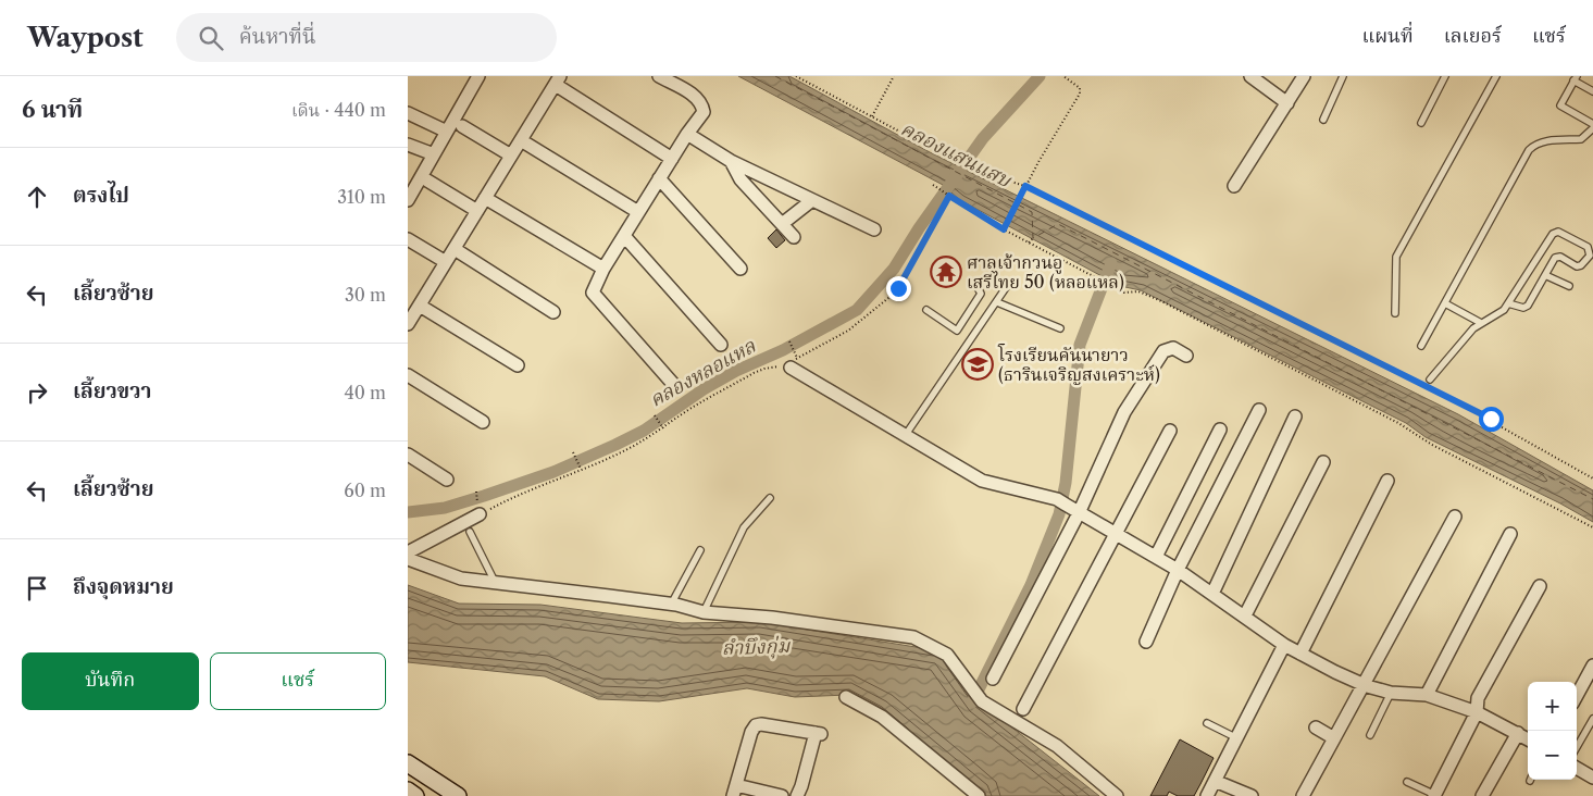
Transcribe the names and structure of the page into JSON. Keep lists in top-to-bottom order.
{
  "water": ["คลองแสนแสบ", "คลองหลอแหล", "ลำบึงกุ่ม"],
  "places": {
    "temple": ["ศาลเจ้ากวนอู เสรีไทย 50 (หลอแหล)"],
    "school or university": ["โรงเรียนคันนายาว (ธารินเจริญสงเคราะห์)"]
  },
  "page": {
    "header": "Waypost",
    "search": "ค้นหาที่นี่",
    "nav": ["แผนที่", "เลเยอร์", "แชร์"],
    "heading": ["6 นาที", "เดิน · 440 m"],
    "list": [
      ["ตรงไป", "310 m"],
      ["เลี้ยวซ้าย", "30 m"],
      ["เลี้ยวขวา", "40 m"],
      ["เลี้ยวซ้าย", "60 m"],
      "ถึงจุดหมาย"
    ],
    "buttons": ["บันทึก", "แชร์"],
    "map_buttons": ["+", "−"]
  }
}
